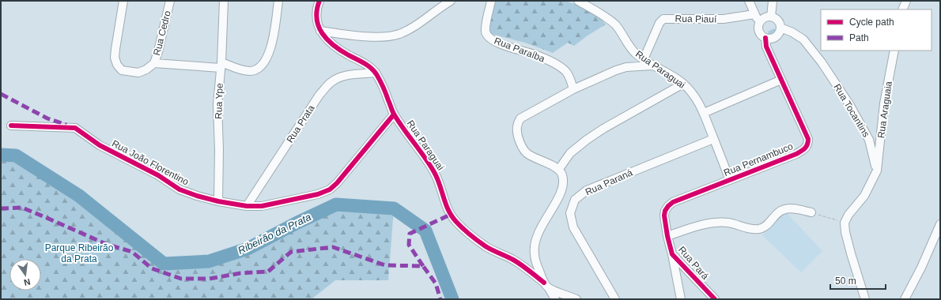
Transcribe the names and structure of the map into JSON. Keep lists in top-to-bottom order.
{
  "streets": {
    "street": [
      "Rua Piauí",
      "Rua Cedro",
      "Rua Paraíba",
      "Rua Paraguai",
      "Rua Ype",
      "Rua Araguaia",
      "Rua Tocantins",
      "Rua Prata",
      "Rua Pernambuco",
      "Rua João Florentino",
      "Rua Paraná",
      "Rua Pará"
    ]
  },
  "crossings": [
    ["Rua Piauí", "Rua Paraguai"],
    ["Rua Paraguai", "Rua Prata"],
    ["Rua Paraguai", "Rua Pernambuco"],
    ["Rua Paraguai", "Rua João Florentino"],
    ["Rua Paraguai", "Rua Paraná"],
    ["Rua Ype", "Rua João Florentino"],
    ["Rua Araguaia", "Rua Tocantins"],
    ["Rua Tocantins", "Rua Pernambuco"],
    ["Rua Prata", "Rua João Florentino"],
    ["Rua Pernambuco", "Rua Pará"]
  ],
  "water": ["Ribeirão da Prata"],
  "parks": ["Parque Ribeirão da Prata"],
  "legend": ["Cycle path", "Path"],
  "scale_bar": "50 m",
  "north": "bottom"
}
